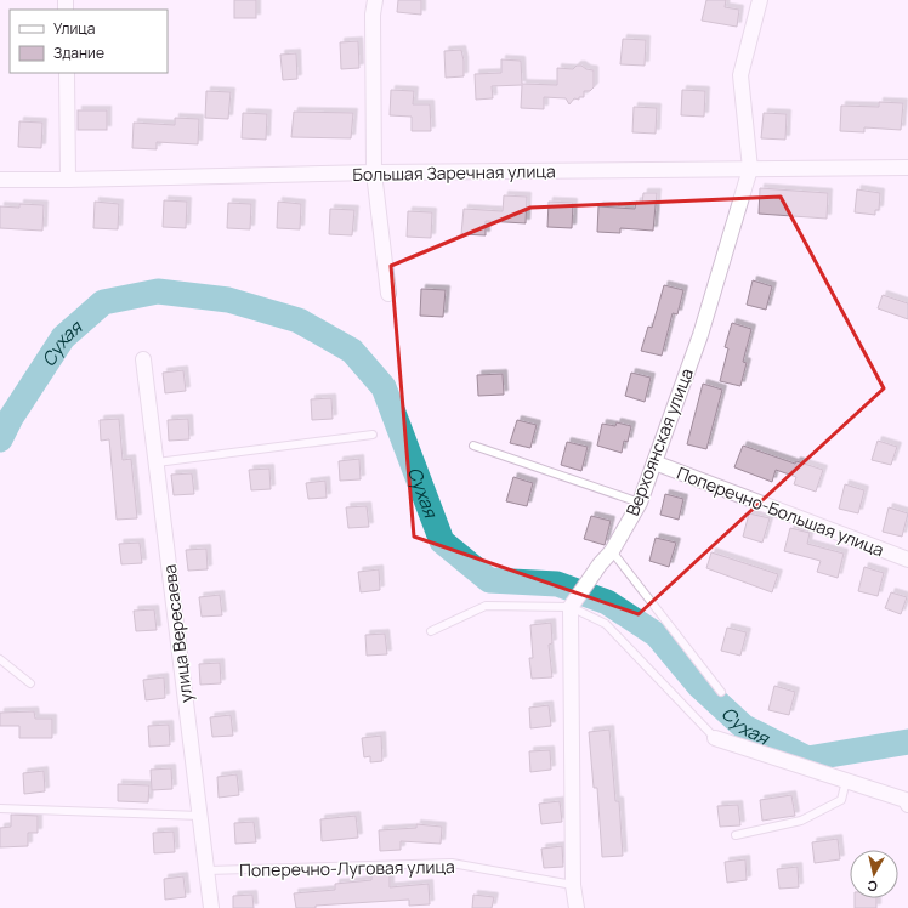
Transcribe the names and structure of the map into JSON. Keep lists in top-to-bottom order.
{
  "streets": {
    "street": [
      "Большая Заречная улица",
      "Верхоянская улица",
      "Поперечно-Большая улица",
      "улица Вересаева"
    ],
    "lane": ["Поперечно-Луговая улица"]
  },
  "crossings": [
    ["Большая Заречная улица", "Верхоянская улица"],
    ["Верхоянская улица", "Поперечно-Большая улица"],
    ["улица Вересаева", "Поперечно-Луговая улица"]
  ],
  "water": ["Сухая"],
  "legend": ["Улица", "Здание"],
  "north": "bottom"
}
